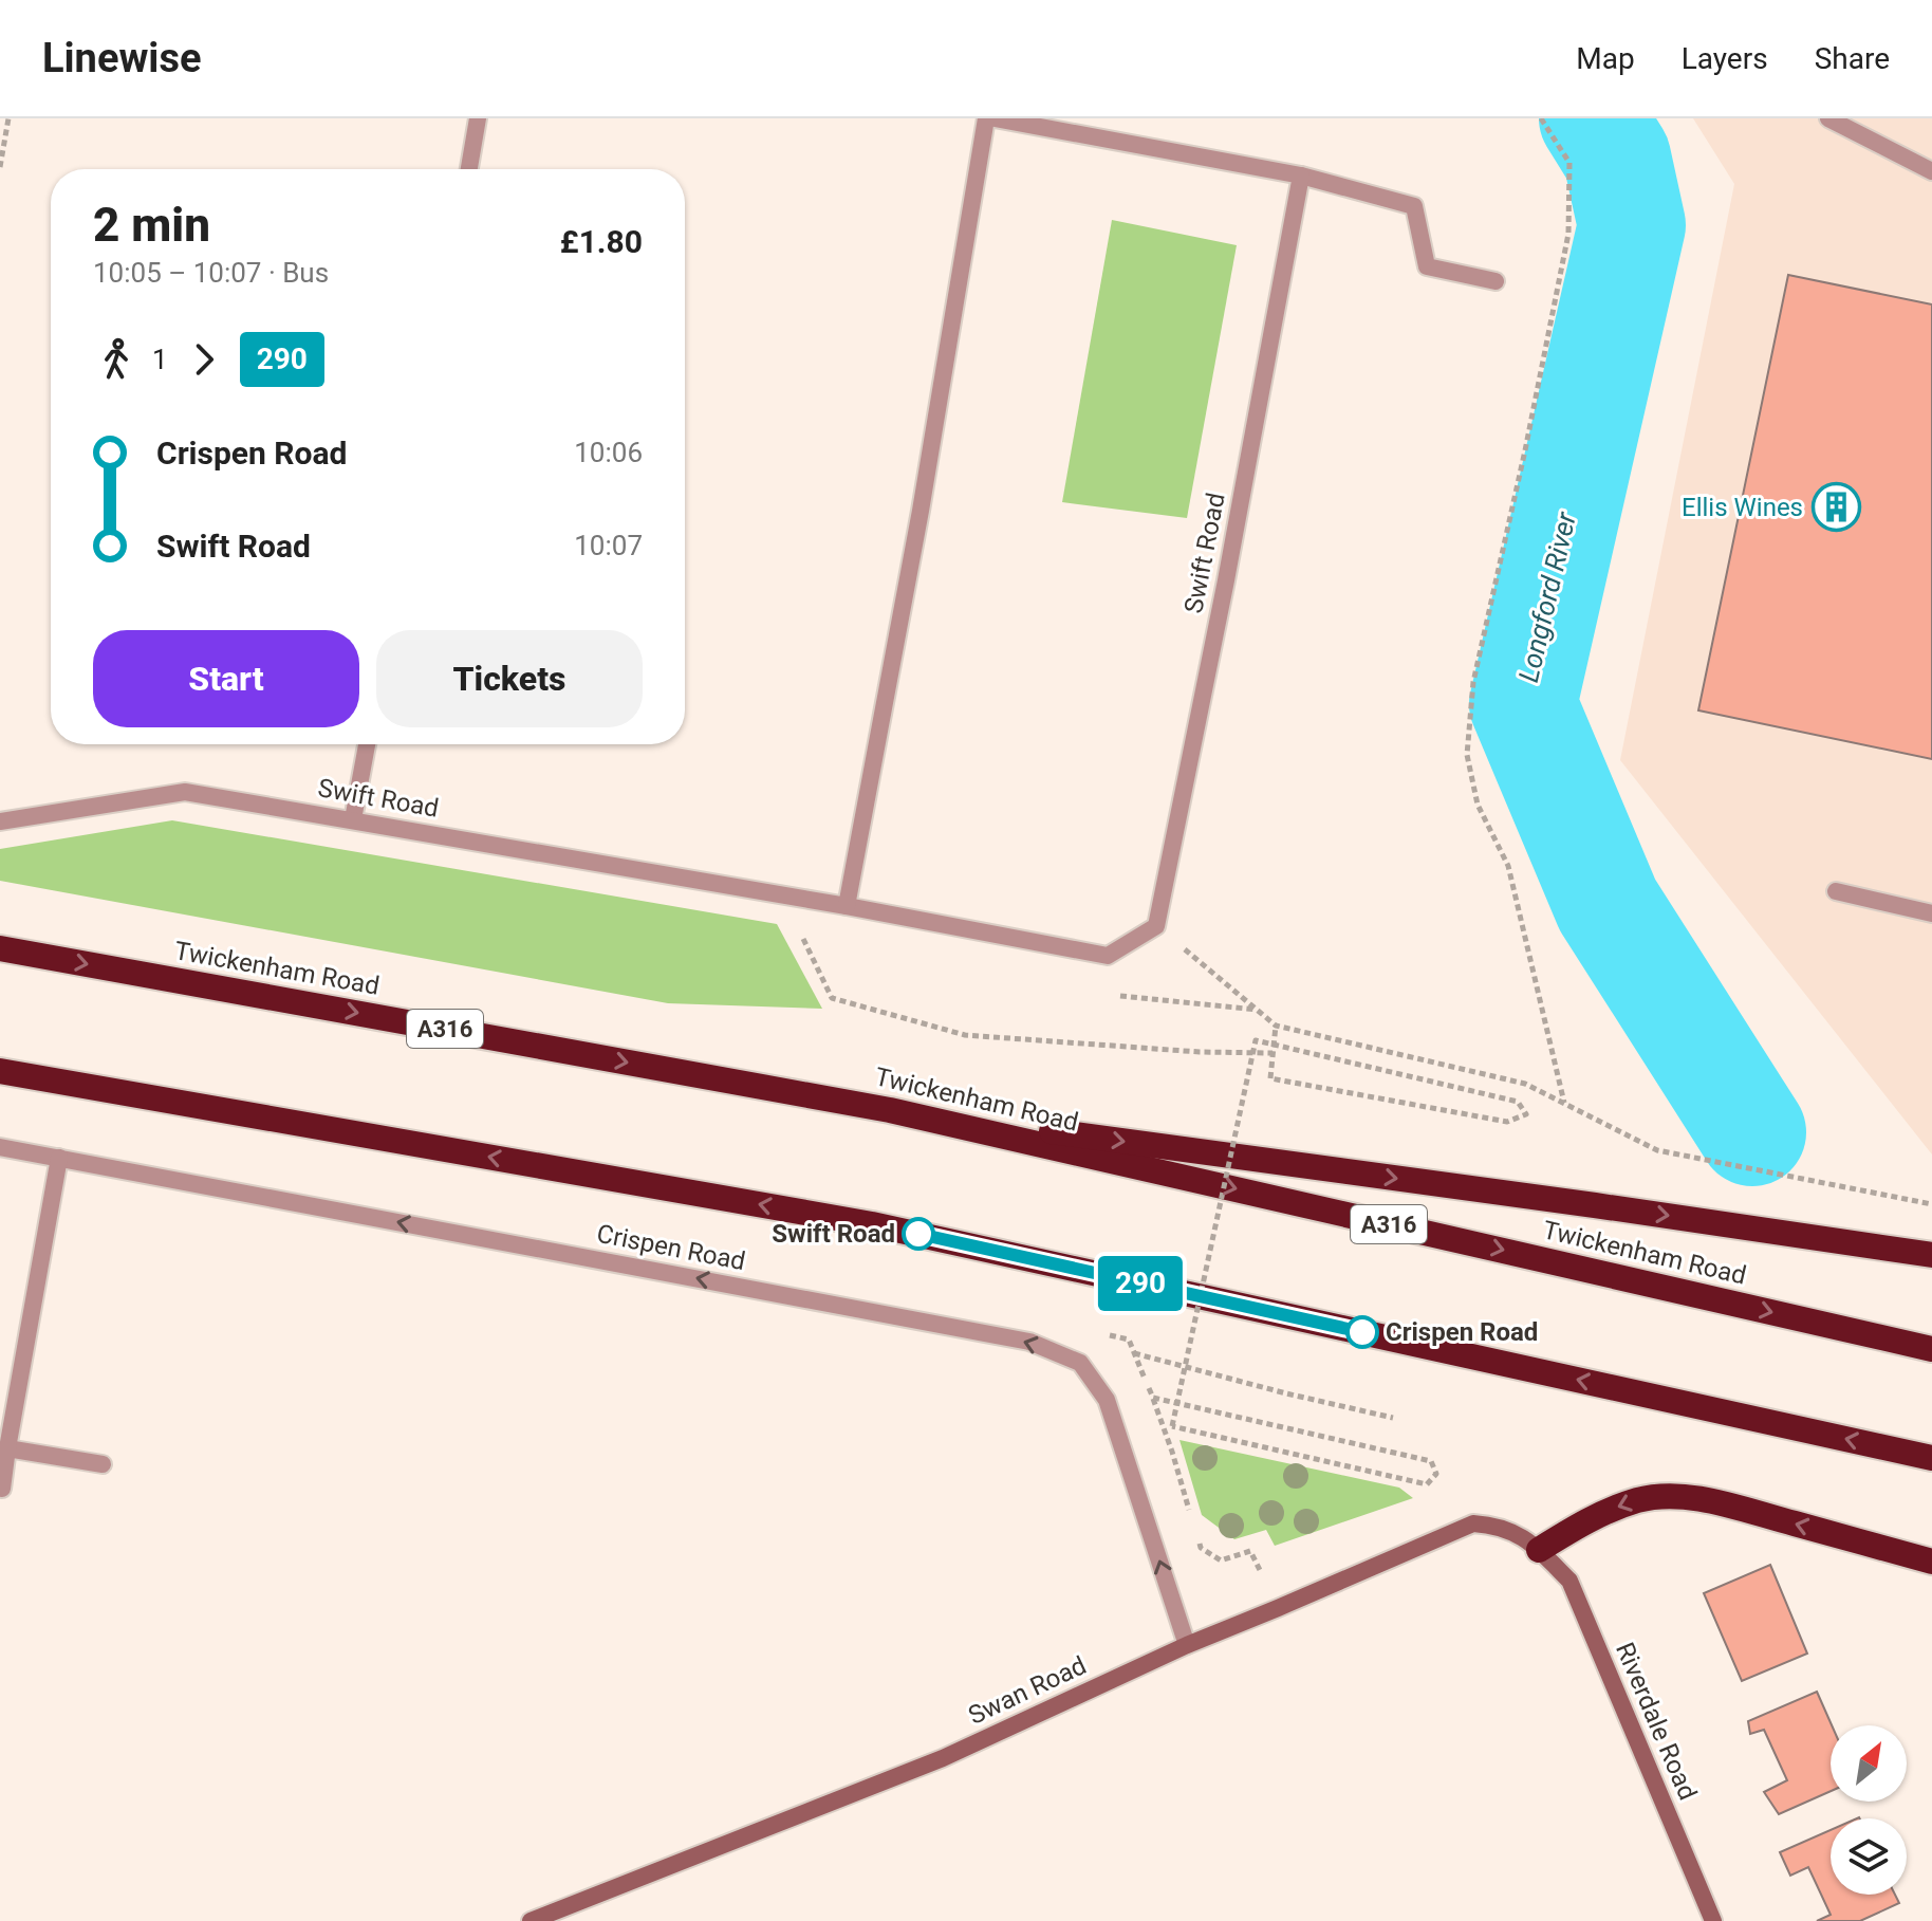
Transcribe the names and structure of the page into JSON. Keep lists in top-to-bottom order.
{
  "streets": {
    "highway": ["Twickenham Road", "A316"],
    "street": [
      "Swift Road",
      "Crispen Road",
      "Swan Road",
      "Riverdale Road"
    ]
  },
  "crossings": [
    ["Crispen Road", "Swan Road"],
    ["Swan Road", "Riverdale Road"]
  ],
  "one_way": ["Crispen Road"],
  "water": ["Longford River"],
  "places": {
    "building": ["Ellis Wines"],
    "other": ["Swift Road", "Crispen Road"]
  },
  "lines": ["bus line 290"],
  "north": "top right",
  "page": {
    "header": "Linewise",
    "nav": ["Map", "Layers", "Share"],
    "on_map": "290",
    "heading": ["2 min", "10:05 – 10:07 · Bus", "£1.80"],
    "legs": ["1", "290"],
    "list": [
      {
        "name": "Crispen Road",
        "value": "10:06"
      },
      {
        "name": "Swift Road",
        "value": "10:07"
      }
    ],
    "buttons": ["Start", "Tickets"]
  }
}
